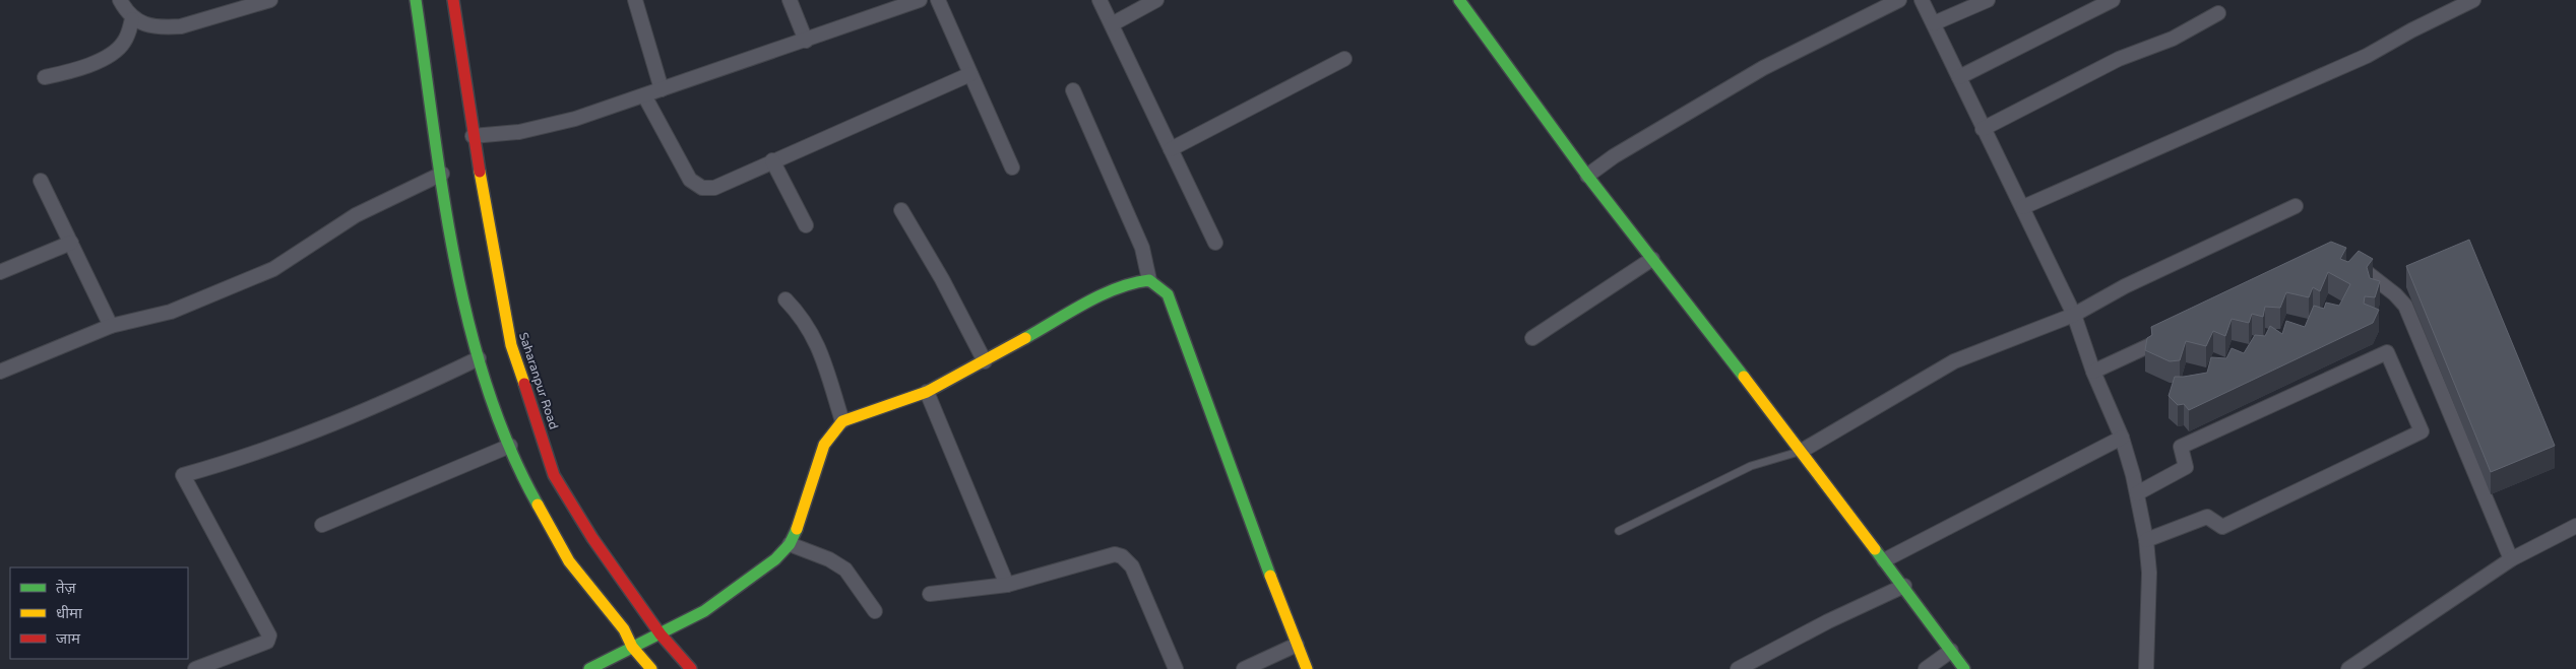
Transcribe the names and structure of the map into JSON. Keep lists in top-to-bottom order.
{
  "streets": {
    "street": ["Saharanpur Road"]
  },
  "legend": ["तेज़", "धीमा", "जाम"]
}
